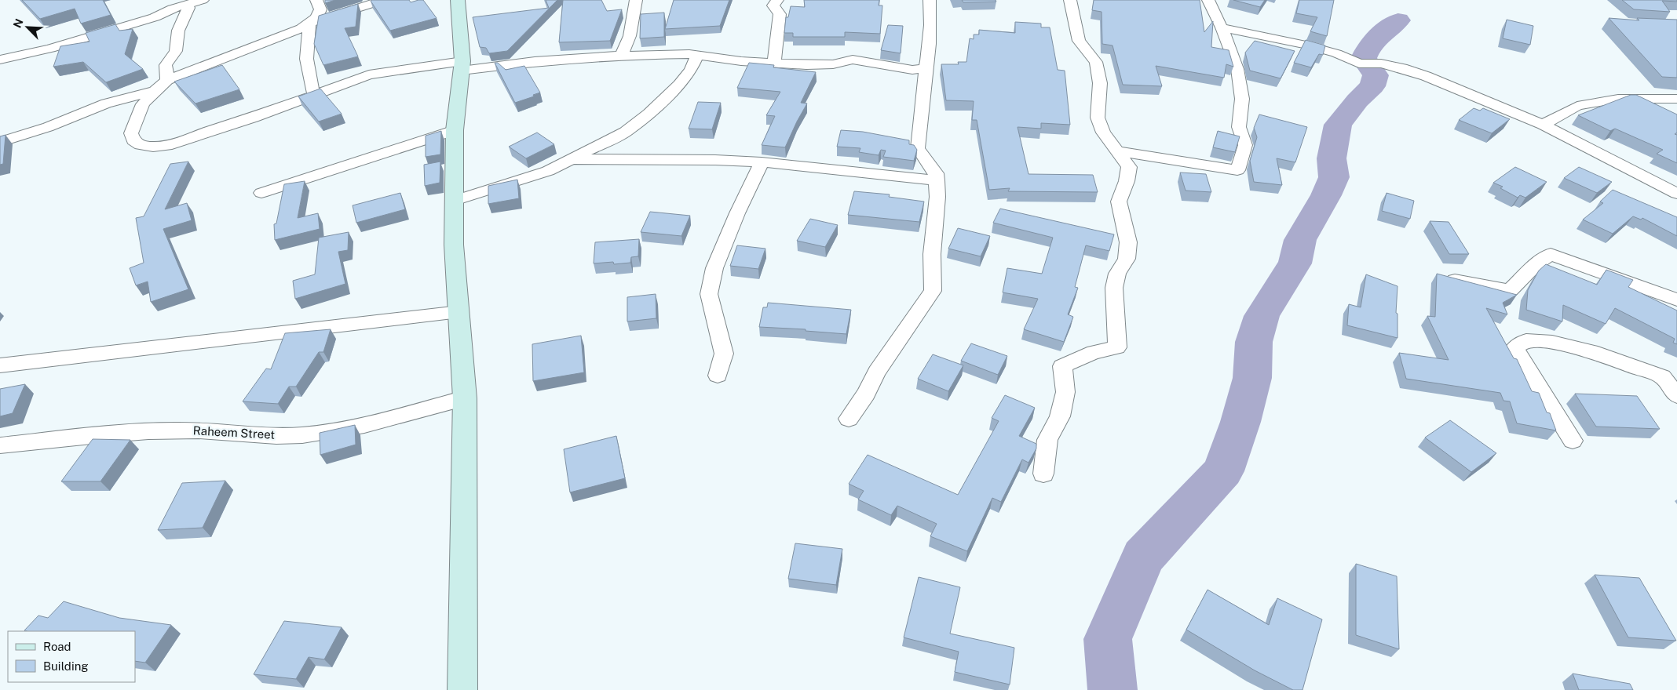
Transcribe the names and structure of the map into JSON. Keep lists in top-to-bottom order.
{
  "streets": {
    "street": ["Raheem Street"]
  },
  "legend": ["Road", "Building"],
  "north": "top left"
}
